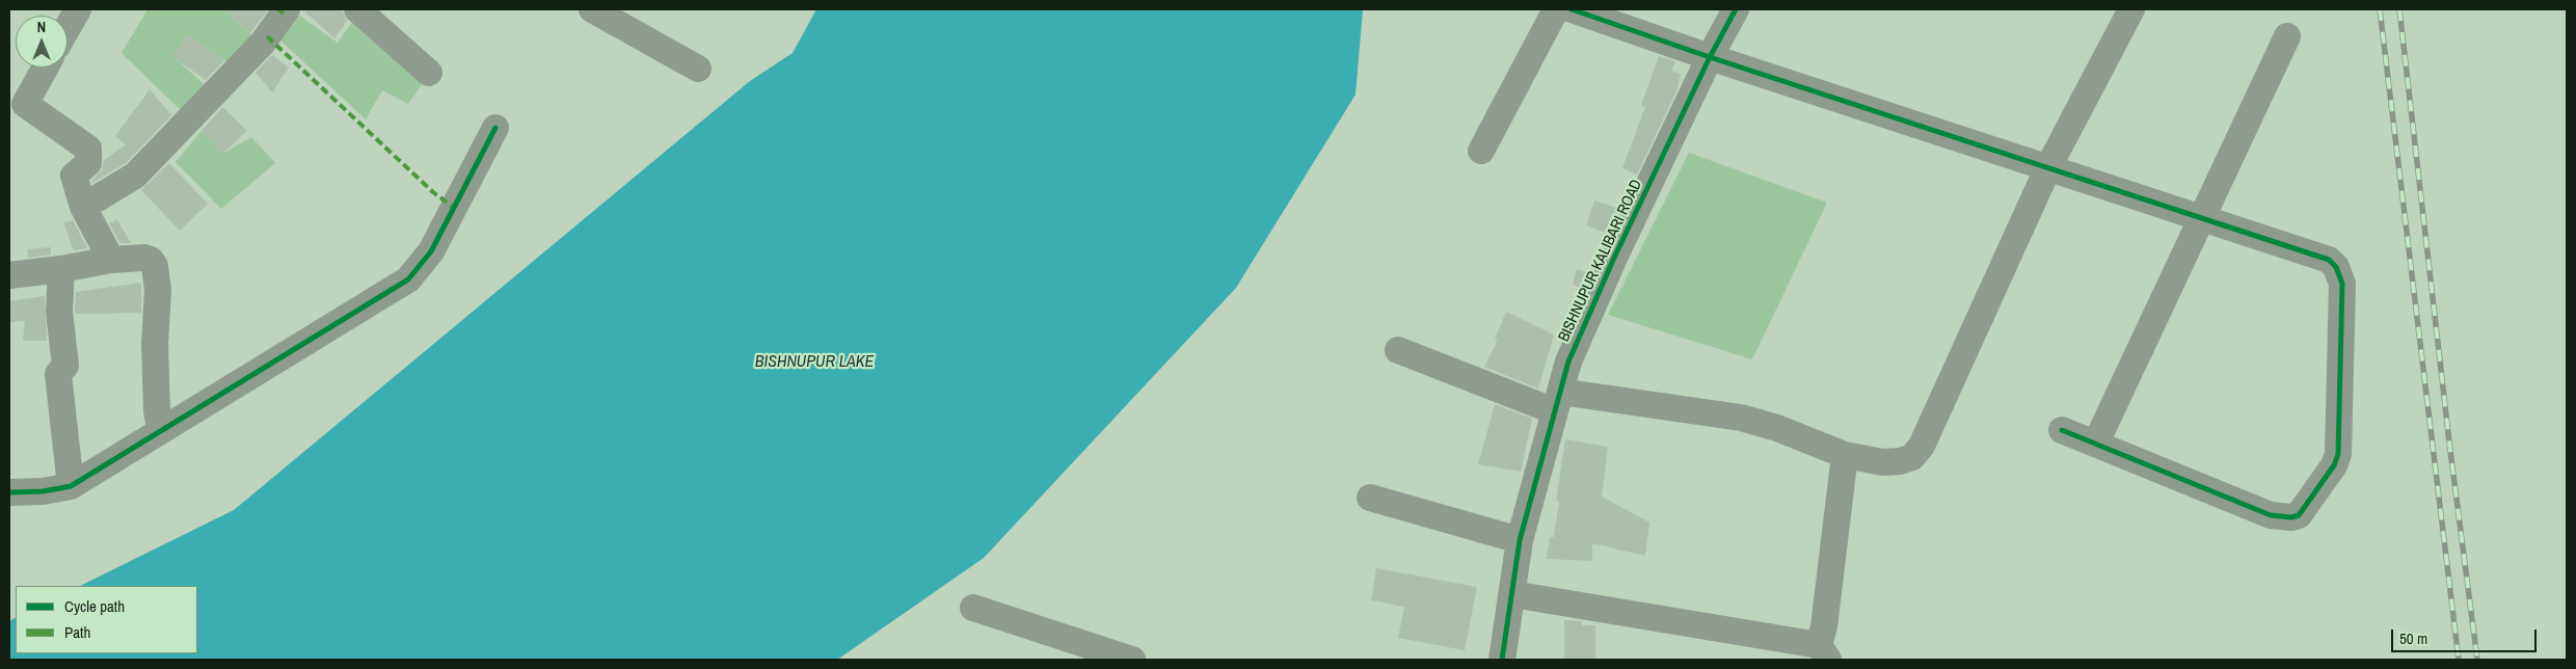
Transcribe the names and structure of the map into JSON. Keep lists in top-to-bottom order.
{
  "streets": {
    "street": ["BISHNUPUR KALIBARI ROAD"]
  },
  "water": ["BISHNUPUR LAKE"],
  "legend": ["Cycle path", "Path"],
  "scale_bar": "50 m",
  "north": "top"
}
